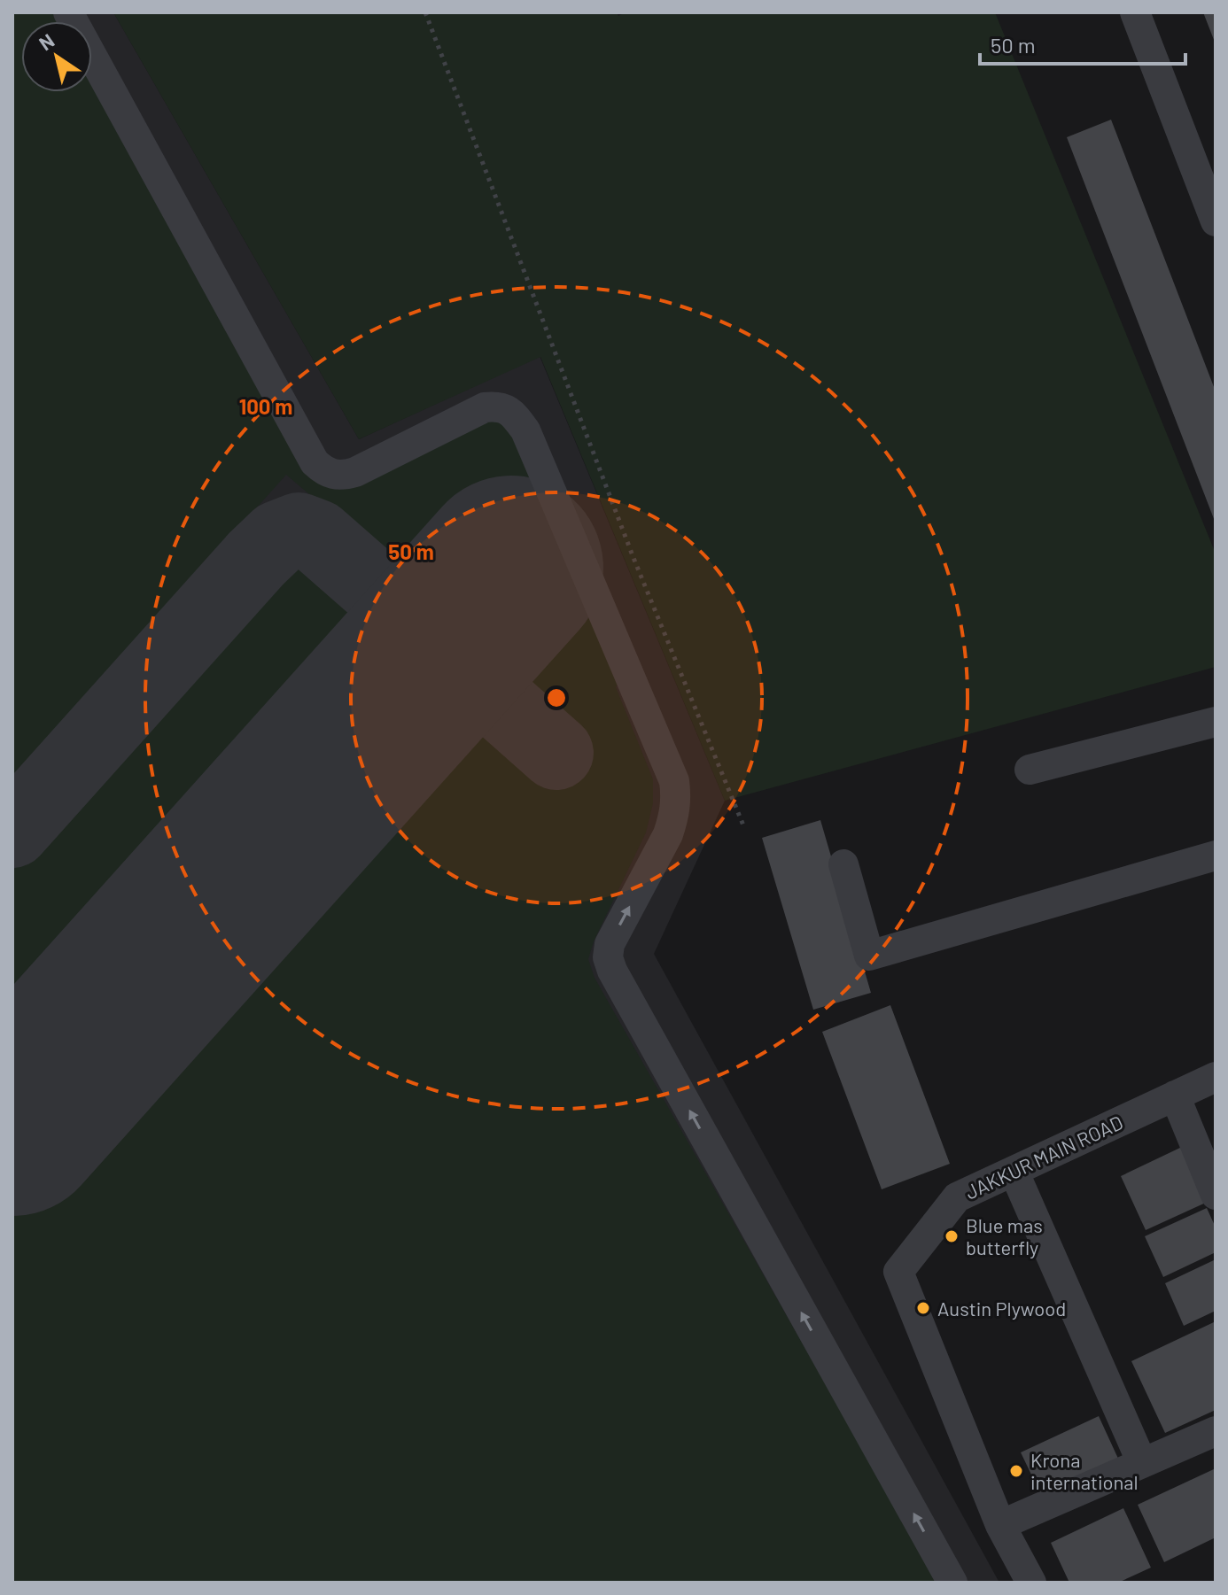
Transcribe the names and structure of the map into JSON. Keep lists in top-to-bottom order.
{
  "streets": {
    "street": ["JAKKUR MAIN ROAD"]
  },
  "places": ["Blue mas butterfly", "Austin Plywood", "Krona international"],
  "scale_bar": "50 m",
  "north": "top left",
  "rings": ["100 m", "50 m"]
}
